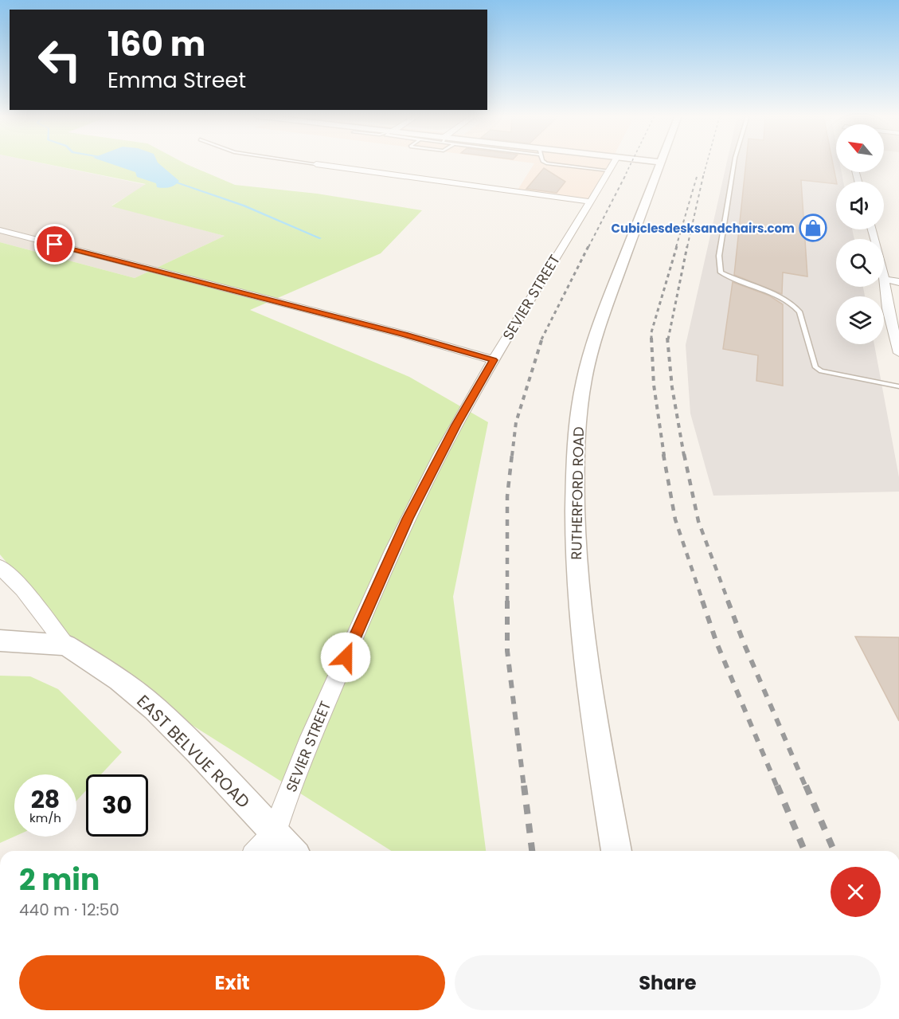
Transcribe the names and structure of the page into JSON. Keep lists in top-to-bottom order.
{
  "streets": {
    "street": ["SEVIER STREET", "RUTHERFORD ROAD", "EAST BELVUE ROAD"]
  },
  "crossings": [
    ["SEVIER STREET", "EAST BELVUE ROAD"]
  ],
  "places": {
    "shop": ["Cubiclesdesksandchairs.com"]
  },
  "north": "top left",
  "page": {
    "turn": ["160 m", "Emma Street"],
    "speed": "28 km/h",
    "limit": "30",
    "heading": ["2 min", "440 m · 12:50"],
    "buttons": ["Exit", "Share"]
  }
}
